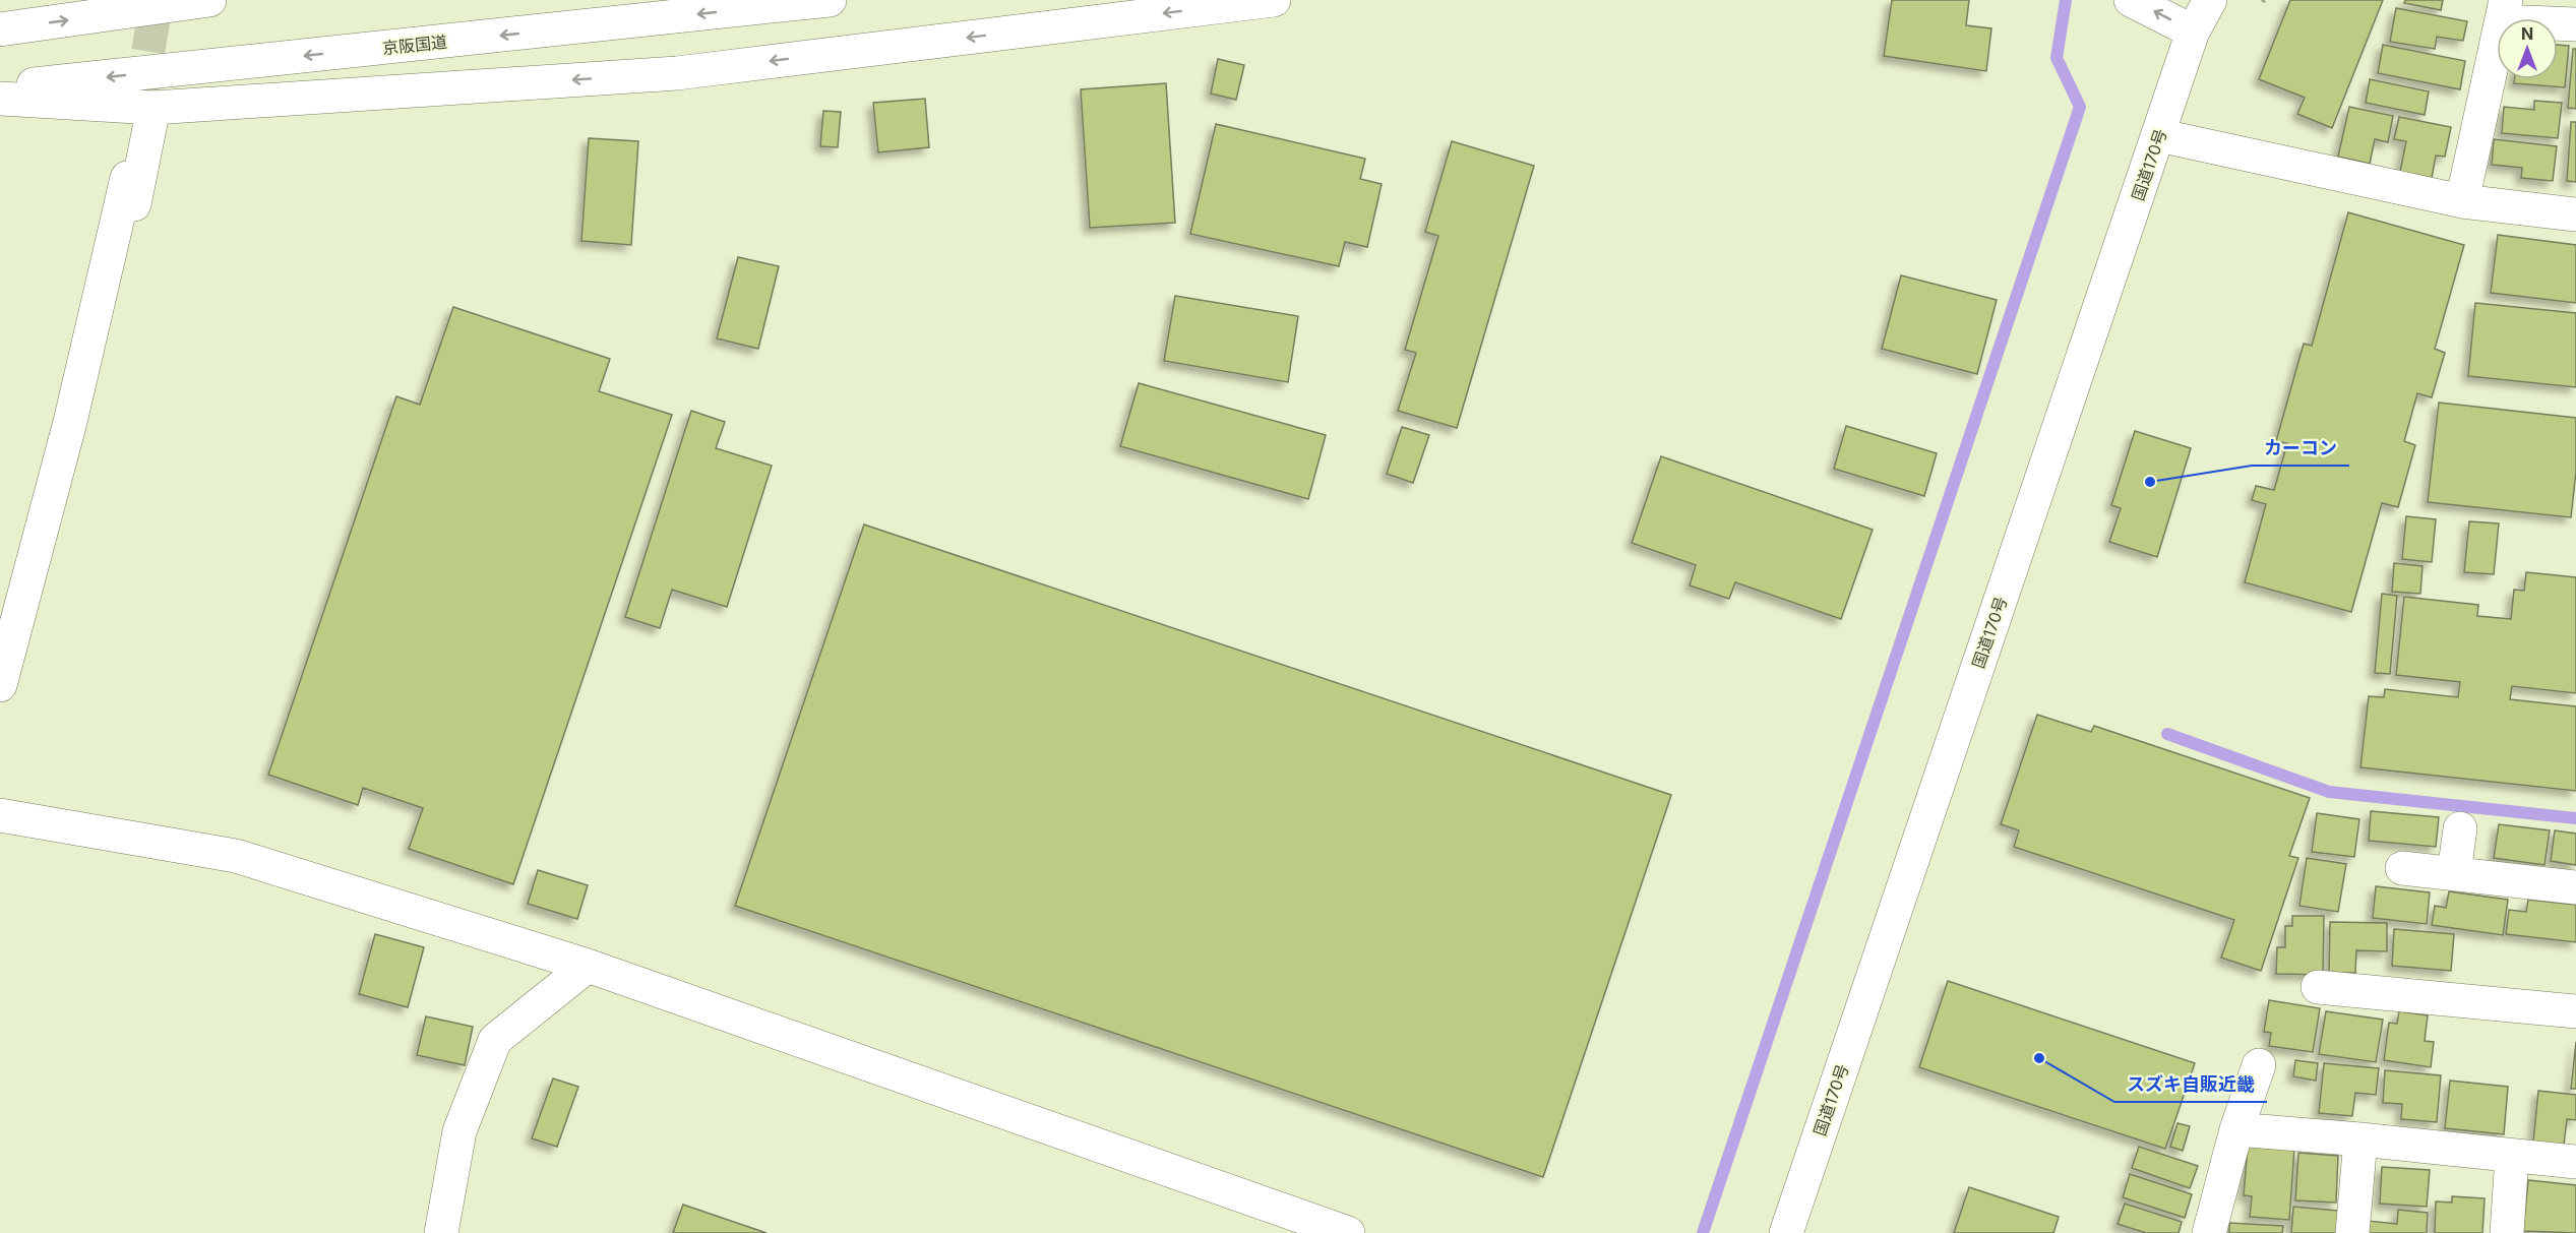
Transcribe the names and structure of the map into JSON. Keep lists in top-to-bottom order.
{
  "streets": {
    "main road": ["京阪国道", "国道170号"]
  },
  "places": ["カーコン", "スズキ自販近畿"],
  "north": "top"
}
